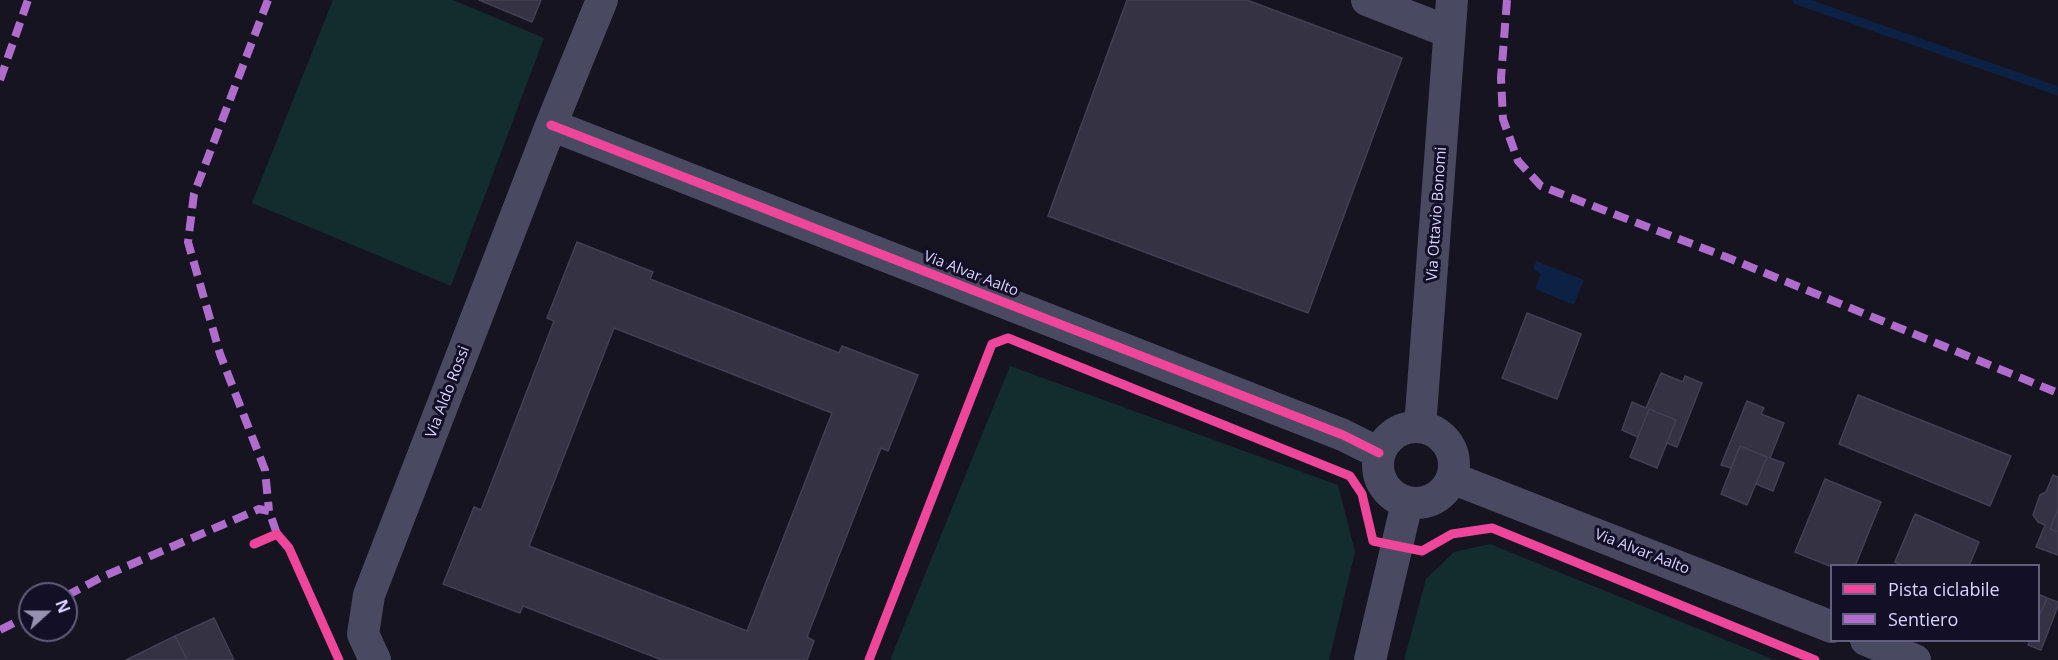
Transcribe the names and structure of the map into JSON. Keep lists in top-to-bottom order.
{
  "streets": {
    "street": ["Via Ottavio Bonomi", "Via Alvar Aalto", "Via Aldo Rossi"]
  },
  "crossings": [
    ["Via Ottavio Bonomi", "Via Alvar Aalto"],
    ["Via Alvar Aalto", "Via Aldo Rossi"]
  ],
  "legend": ["Pista ciclabile", "Sentiero"],
  "north": "right"
}
